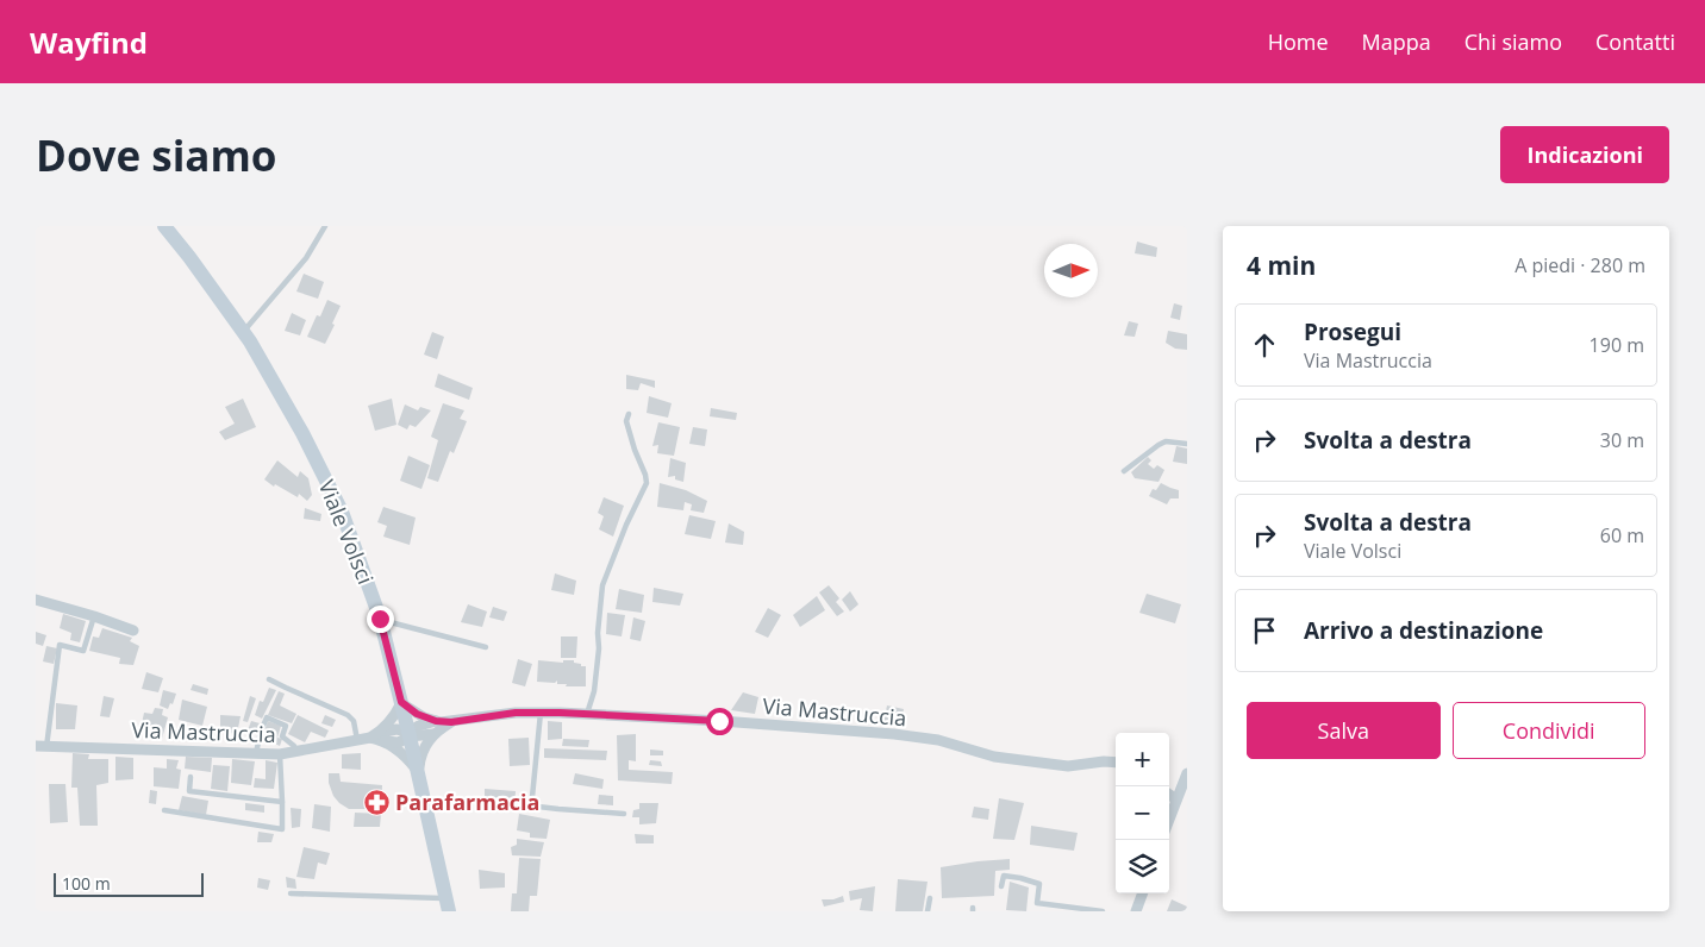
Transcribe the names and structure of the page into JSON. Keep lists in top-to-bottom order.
{
  "streets": {
    "main road": ["Viale Volsci"],
    "street": ["Via Mastruccia"]
  },
  "crossings": [
    ["Viale Volsci", "Via Mastruccia"]
  ],
  "places": {
    "pharmacy": ["Parafarmacia"]
  },
  "scale_bar": "100 m",
  "north": "right",
  "page": {
    "header": "Wayfind",
    "nav": [
      "Home",
      "Mappa",
      "Chi siamo",
      "Contatti"
    ],
    "buttons": [
      "Indicazioni",
      ["Salva", "Condividi"]
    ],
    "title": "Dove siamo",
    "heading": ["4 min", "A piedi · 280 m"],
    "list": [
      ["Prosegui", "Via Mastruccia", "190 m"],
      ["Svolta a destra", "30 m"],
      ["Svolta a destra", "Viale Volsci", "60 m"],
      "Arrivo a destinazione"
    ],
    "map_buttons": ["+", "−"],
    "scale": "100 m"
  }
}
